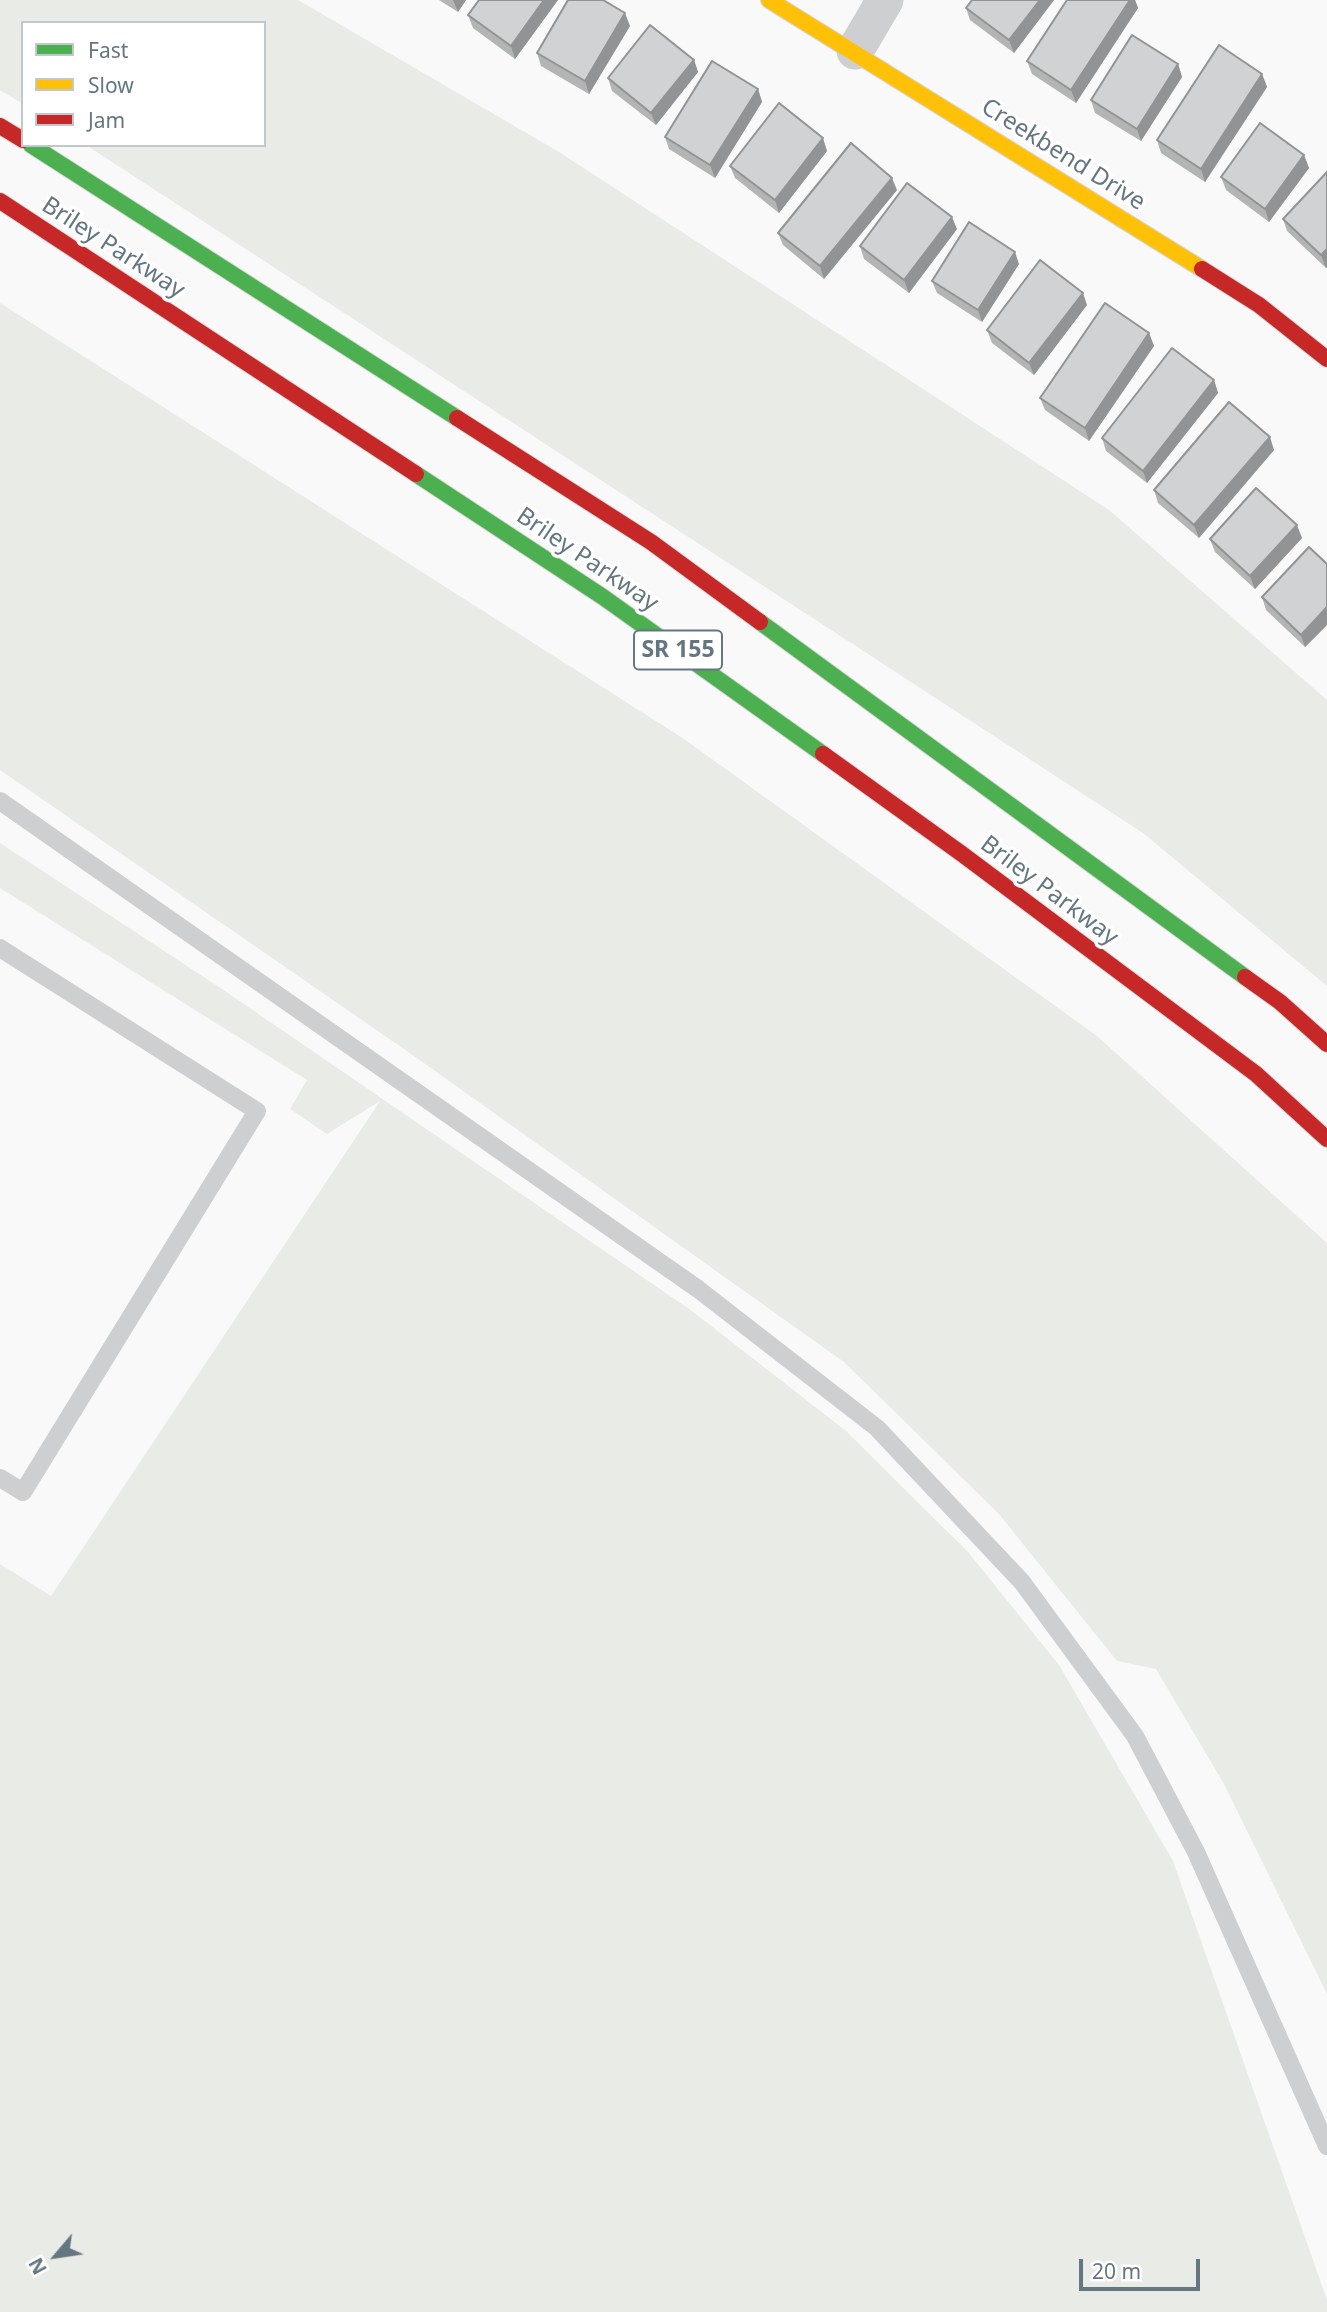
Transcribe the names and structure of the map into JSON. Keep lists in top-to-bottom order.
{
  "streets": {
    "main road": ["Creekbend Drive", "Briley Parkway", "SR 155"]
  },
  "legend": ["Fast", "Slow", "Jam"],
  "scale_bar": "20 m",
  "north": "bottom left"
}
